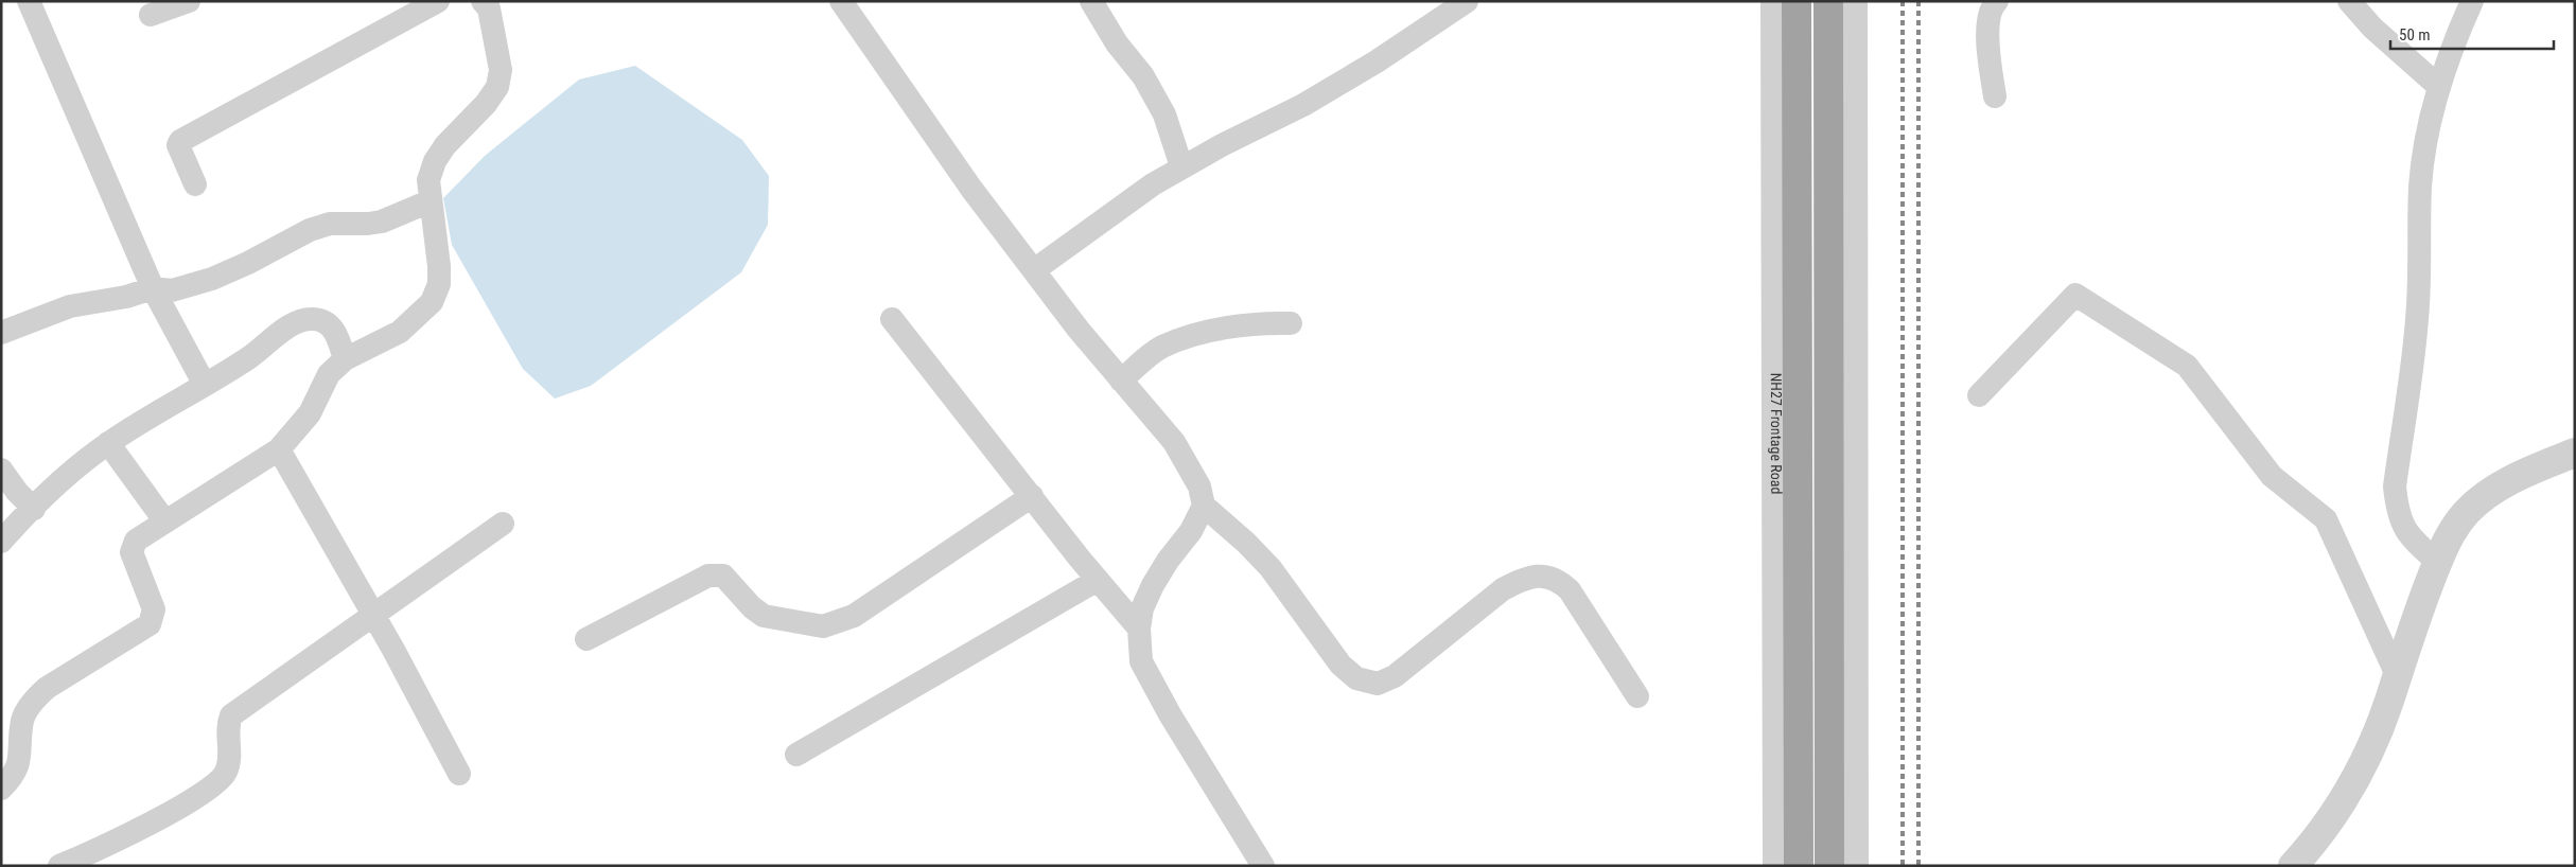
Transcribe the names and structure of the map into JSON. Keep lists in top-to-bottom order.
{
  "streets": {
    "street": ["NH27 Frontage Road"]
  },
  "scale_bar": "50 m"
}
